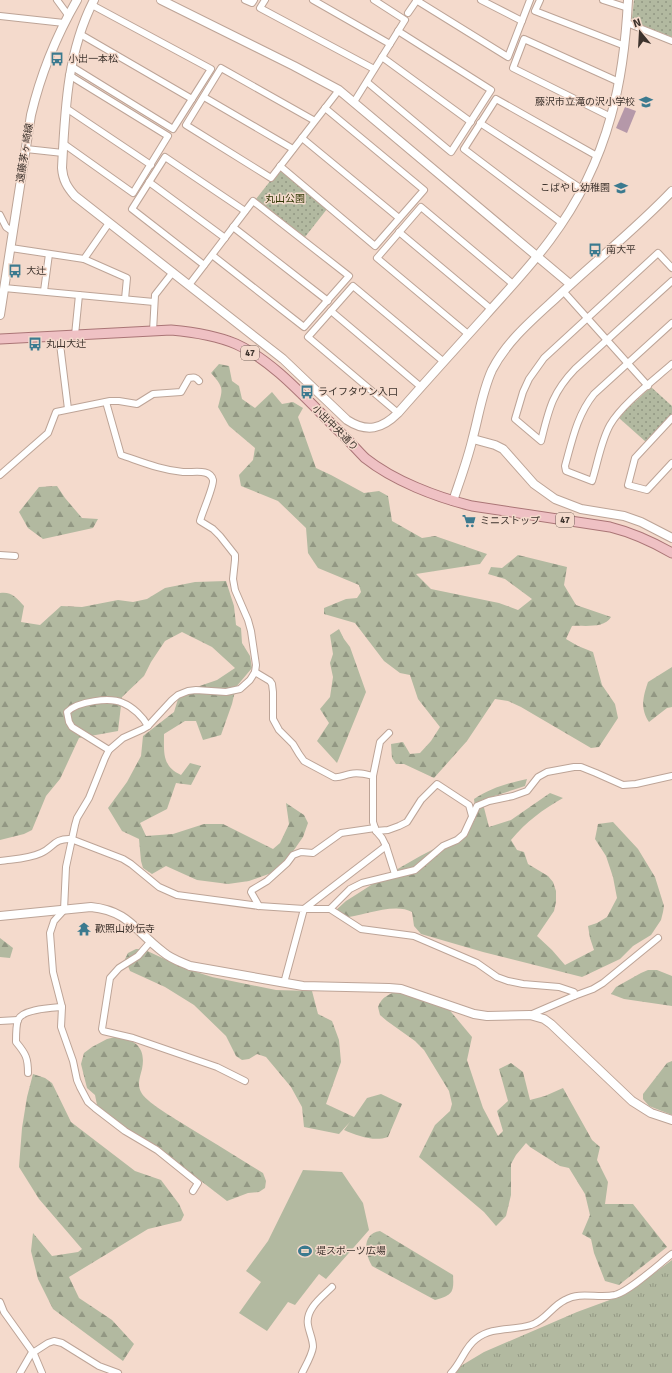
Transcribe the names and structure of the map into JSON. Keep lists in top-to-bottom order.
{
  "streets": {
    "main road": ["47", "小出中央通り"],
    "street": ["遠藤茅ヶ崎線"]
  },
  "parks": ["丸山公園"],
  "places": {
    "bus stop": [
      "小出一本松",
      "南大平",
      "大辻",
      "丸山大辻",
      "ライフタウン入口"
    ],
    "school or university": ["藤沢市立滝の沢小学校", "こばやし幼稚園"],
    "supermarket": ["ミニストップ"],
    "temple": ["歡照山妙伝寺"],
    "sports": ["堤スポーツ広場"]
  },
  "north": "top"
}
